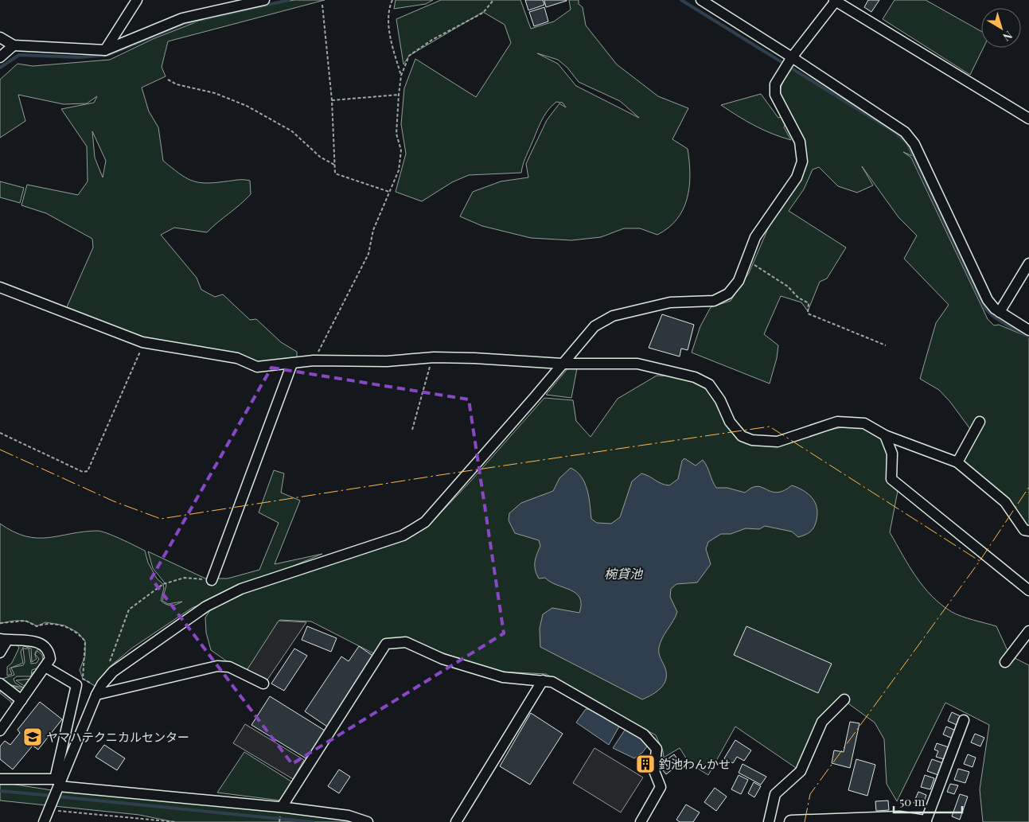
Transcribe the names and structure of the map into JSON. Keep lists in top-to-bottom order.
{
  "water": ["椀貸池"],
  "places": {
    "school or university": ["ヤマハテクニカルセンター"],
    "building": ["釣池わんかせ"]
  },
  "scale_bar": "50 m",
  "north": "bottom right"
}
